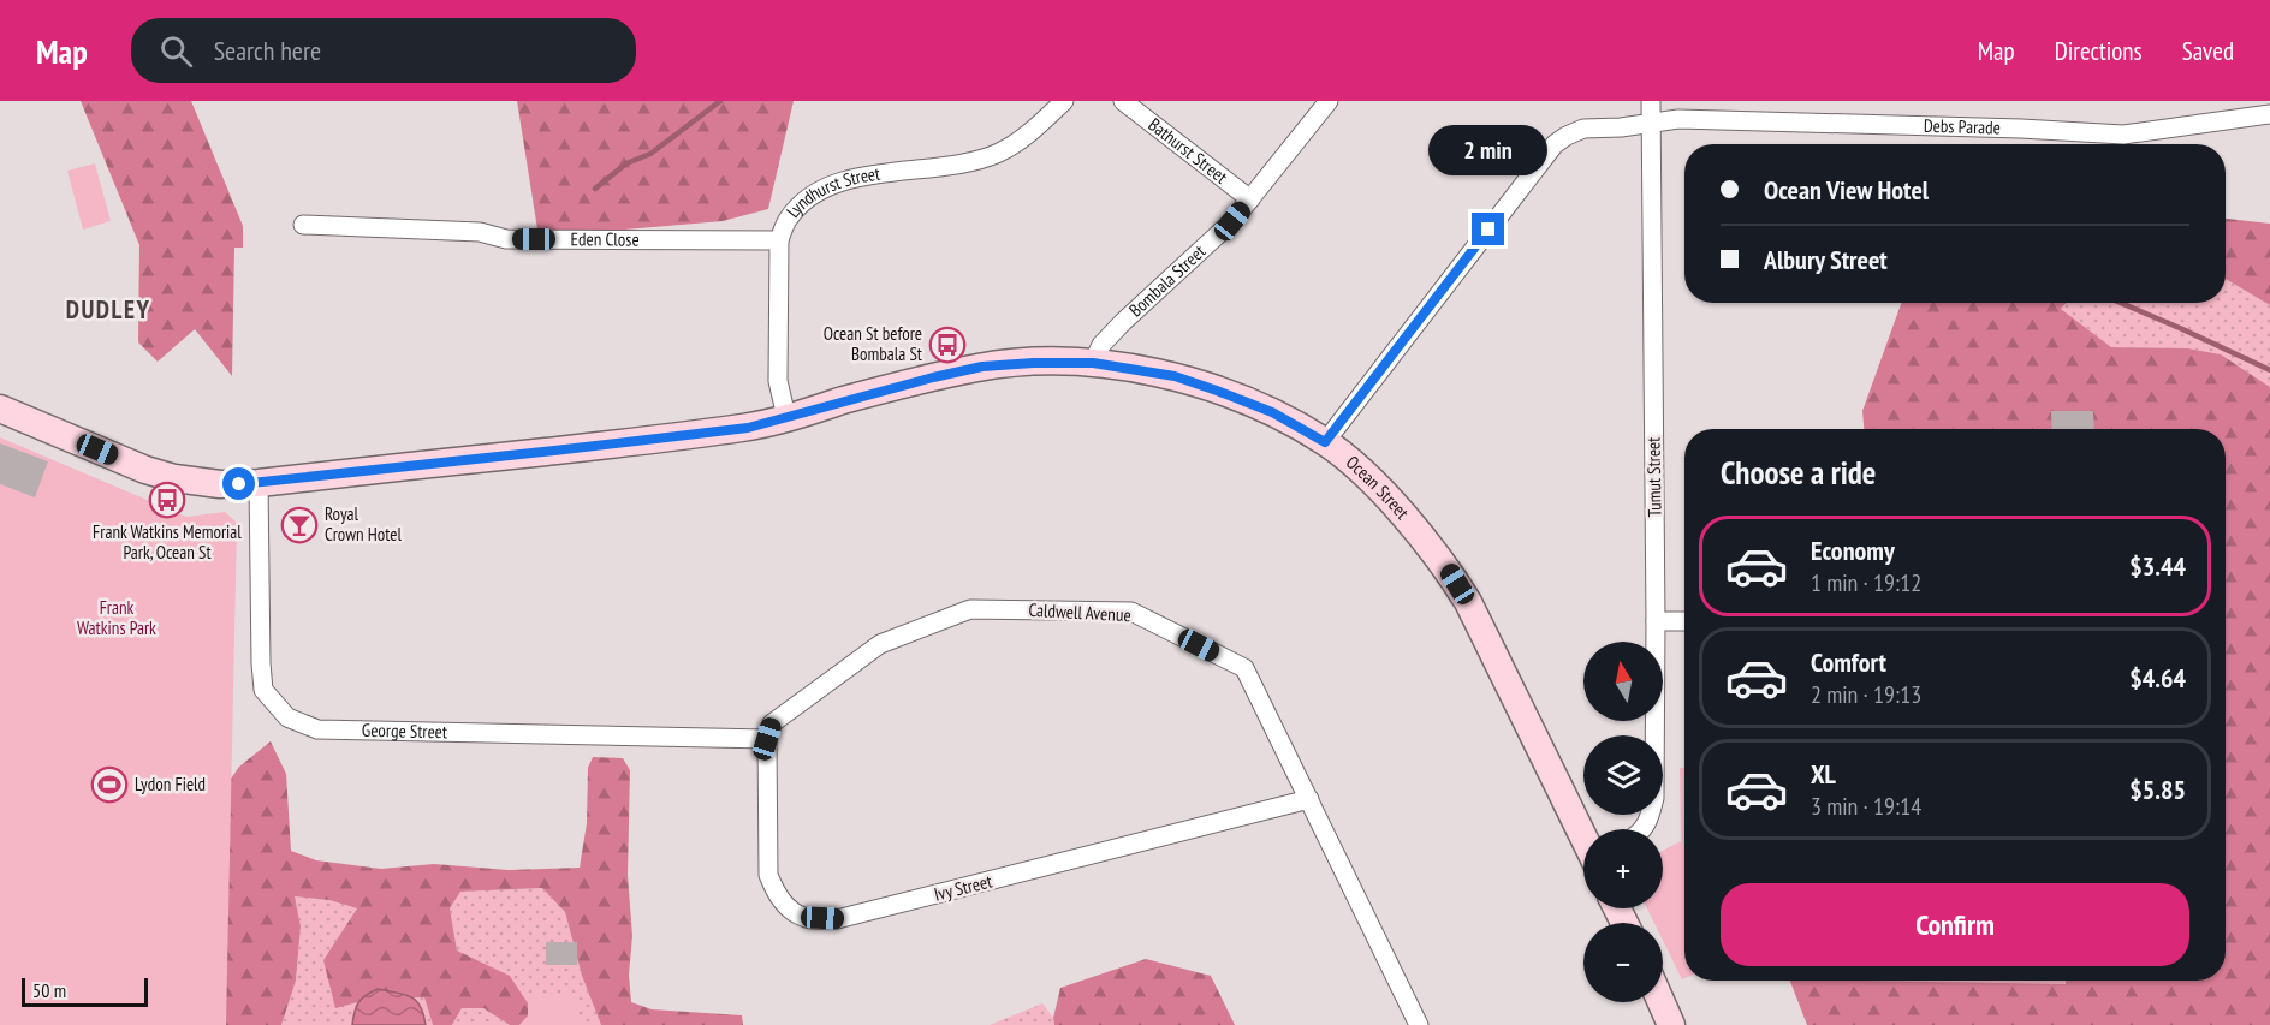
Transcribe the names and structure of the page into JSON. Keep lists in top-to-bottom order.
{
  "streets": {
    "street": [
      "Debs Parade",
      "Bathurst Street",
      "Lyndhurst Street",
      "Eden Close",
      "Bombala Street",
      "Tumut Street",
      "Ocean Street",
      "Caldwell Avenue",
      "George Street",
      "Ivy Street"
    ]
  },
  "crossings": [
    ["Debs Parade", "Tumut Street"],
    ["Debs Parade", "Ocean Street"],
    ["Bathurst Street", "Bombala Street"],
    ["Lyndhurst Street", "Eden Close"],
    ["Lyndhurst Street", "Ocean Street"],
    ["Bombala Street", "Ocean Street"],
    ["Ocean Street", "George Street"],
    ["Caldwell Avenue", "George Street"],
    ["Caldwell Avenue", "Ivy Street"],
    ["George Street", "Ivy Street"]
  ],
  "districts": ["DUDLEY"],
  "parks": ["Frank Watkins Park"],
  "places": {
    "bus stop": ["Ocean St before Bombala St", "Frank Watkins Memorial Park, Ocean St"],
    "bar": ["Royal Crown Hotel"],
    "sports": ["Lydon Field"]
  },
  "scale_bar": "50 m",
  "north": "top",
  "page": {
    "header": "Map",
    "search": "Search here",
    "nav": ["Map", "Directions", "Saved"],
    "bubble": "2 min",
    "banner": ["Ocean View Hotel", "Albury Street"],
    "heading": "Choose a ride",
    "list": [
      {
        "name": "Economy",
        "note": "1 min · 19:12",
        "value": "$3.44"
      },
      {
        "name": "Comfort",
        "note": "2 min · 19:13",
        "value": "$4.64"
      },
      {
        "name": "XL",
        "note": "3 min · 19:14",
        "value": "$5.85"
      }
    ],
    "map_buttons": ["+", "−"],
    "buttons": "Confirm",
    "scale": "50 m"
  }
}
